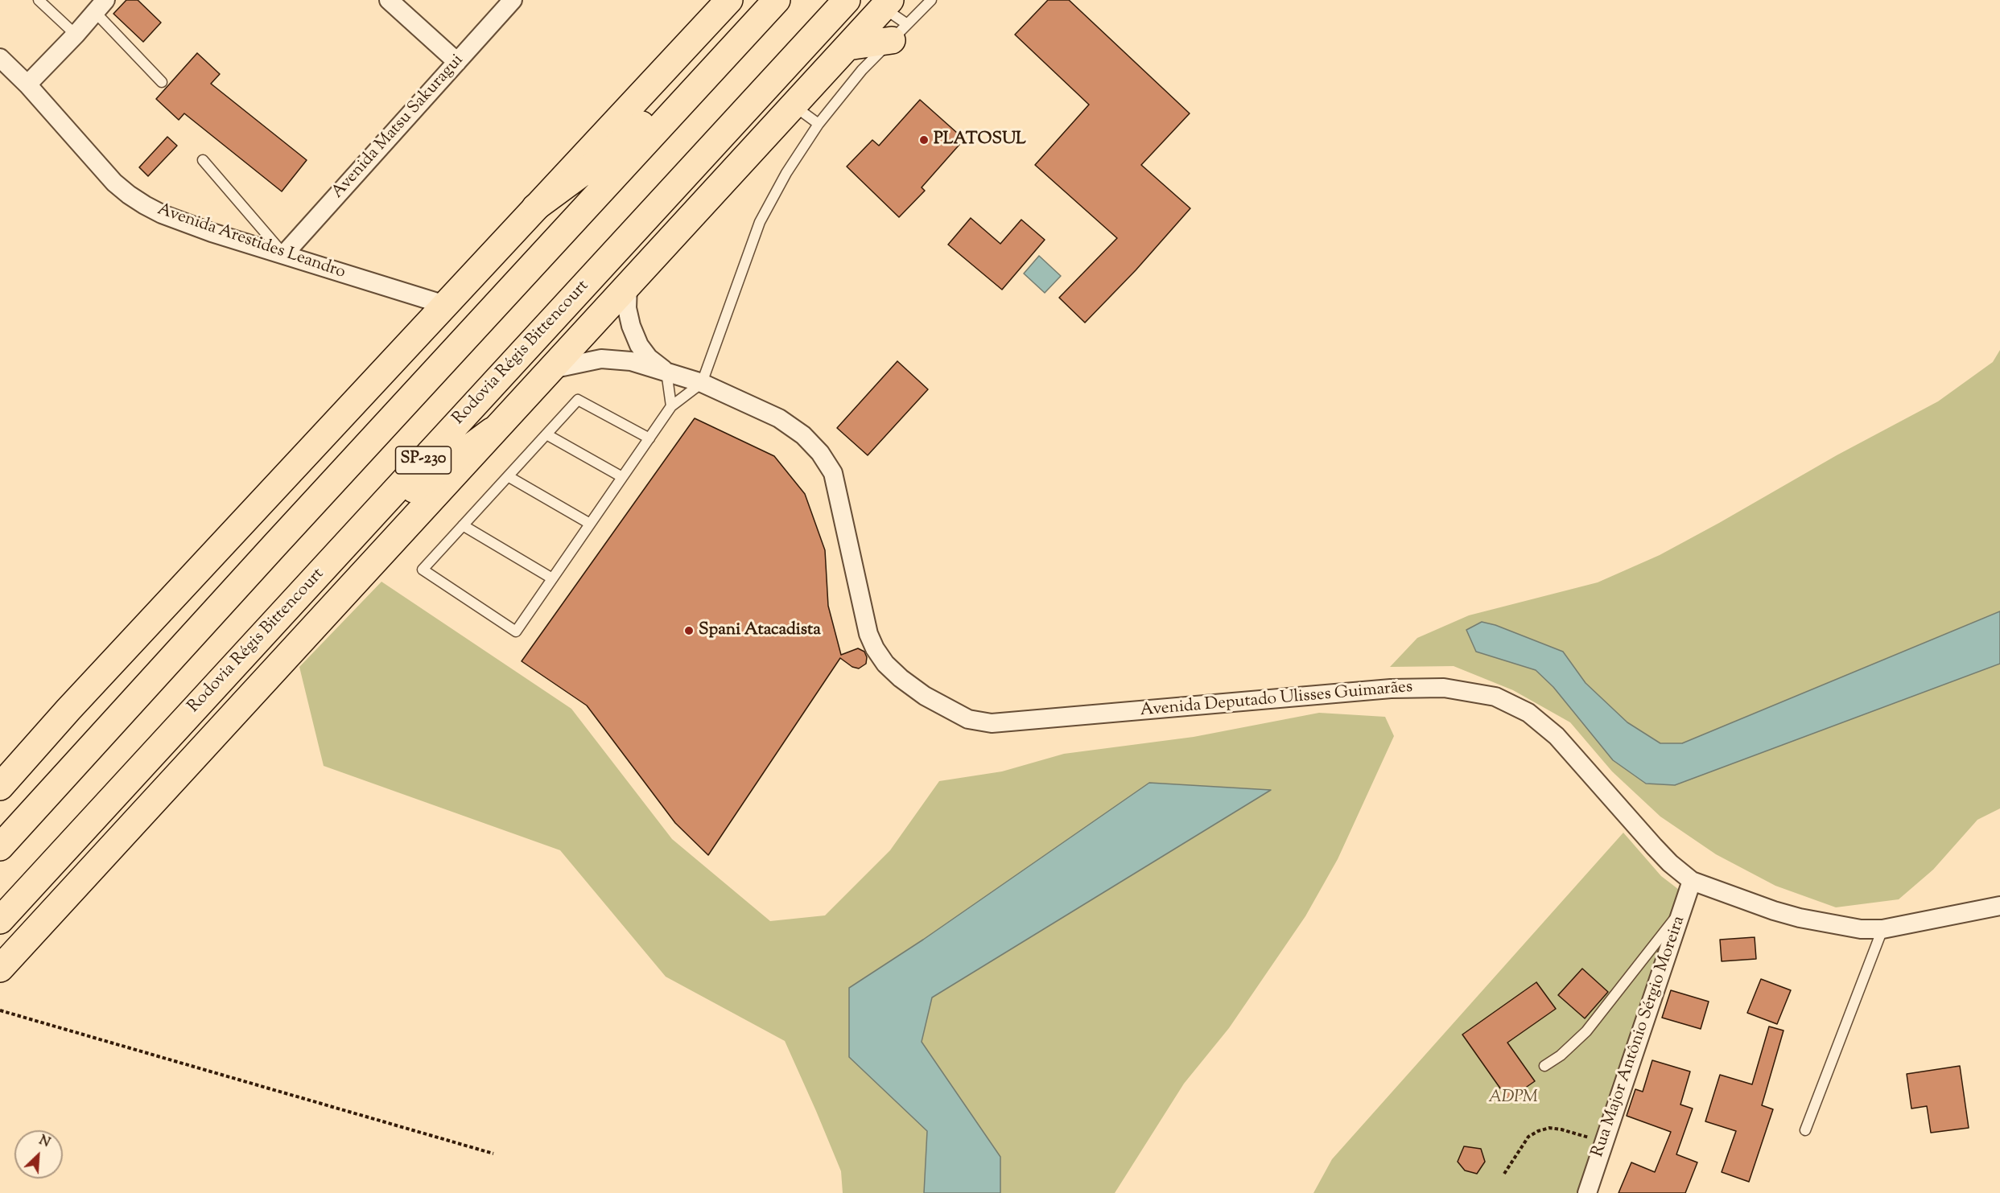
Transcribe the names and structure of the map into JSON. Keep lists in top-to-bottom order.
{
  "streets": {
    "main road": ["Rodovia Régis Bittencourt", "SP-230"],
    "street": [
      "Avenida Matsu Sakuragui",
      "Avenida Arestides Leandro",
      "Avenida Deputado Ulisses Guimarães",
      "Rua Major Antônio Sérgio Moreira"
    ]
  },
  "crossings": [
    ["Avenida Matsu Sakuragui", "Avenida Arestides Leandro"],
    ["Avenida Deputado Ulisses Guimarães", "Rua Major Antônio Sérgio Moreira"]
  ],
  "parks": ["ADPM"],
  "places": ["PLATOSUL", "Spani Atacadista"],
  "north": "top right"
}
